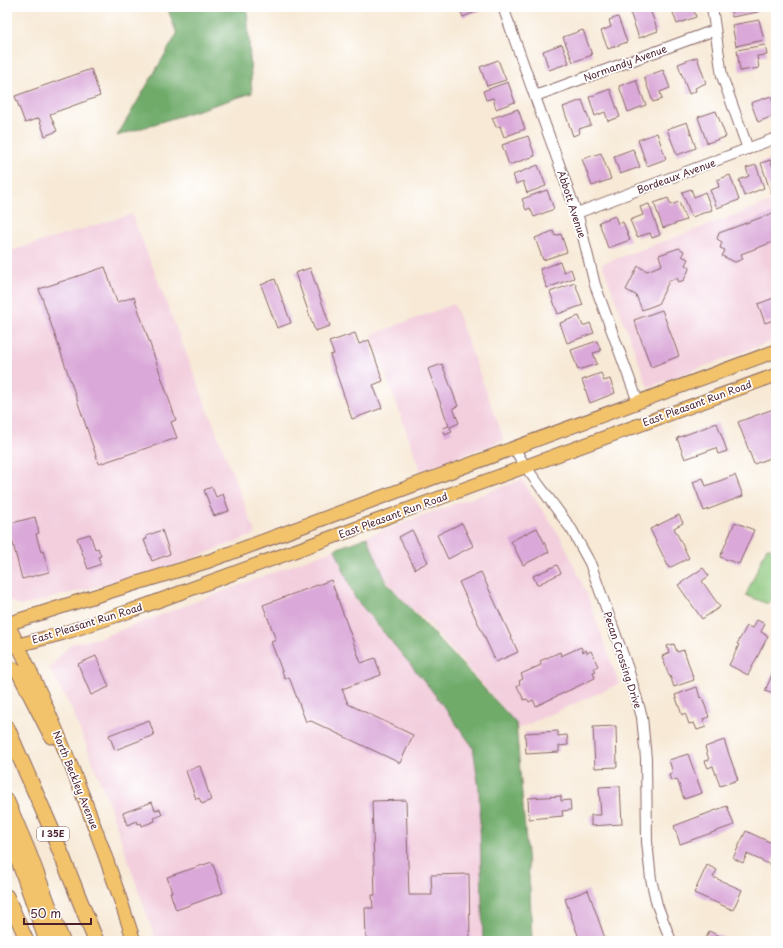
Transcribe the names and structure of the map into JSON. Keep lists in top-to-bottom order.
{
  "streets": {
    "highway": ["I 35E"],
    "main road": ["East Pleasant Run Road", "North Beckley Avenue"],
    "street": [
      "Normandy Avenue",
      "Bordeaux Avenue",
      "Abbott Avenue",
      "Pecan Crossing Drive"
    ]
  },
  "crossings": [
    ["Normandy Avenue", "Abbott Avenue"],
    ["Bordeaux Avenue", "Abbott Avenue"],
    ["Abbott Avenue", "East Pleasant Run Road"],
    ["East Pleasant Run Road", "Pecan Crossing Drive"],
    ["East Pleasant Run Road", "North Beckley Avenue"]
  ],
  "scale_bar": "50 m"
}
